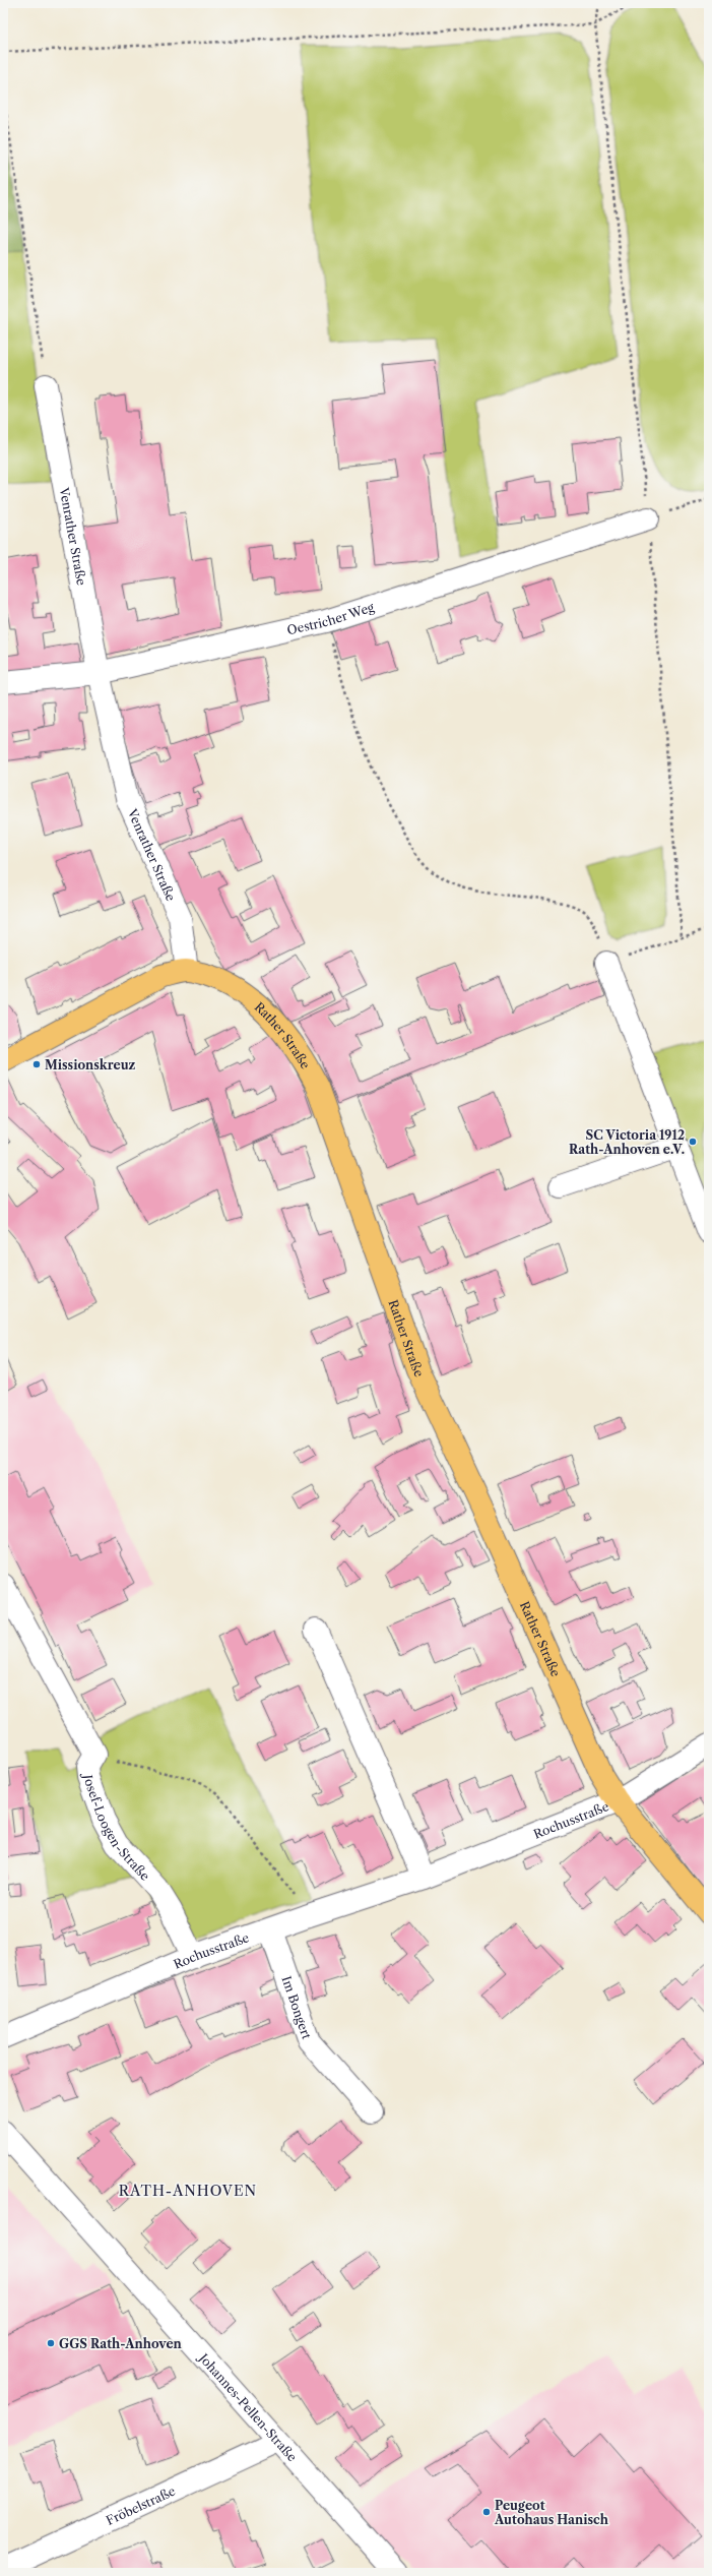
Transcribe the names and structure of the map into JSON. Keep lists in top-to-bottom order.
{
  "streets": {
    "main road": ["Rather Straße"],
    "street": [
      "Venrather Straße",
      "Oestricher Weg",
      "Rochusstraße",
      "Josef-Loogen-Straße",
      "Im Bongert",
      "Johannes-Pellen-Straße",
      "Fröbelstraße"
    ]
  },
  "crossings": [
    ["Venrather Straße", "Oestricher Weg"],
    ["Venrather Straße", "Rather Straße"],
    ["Rather Straße", "Rochusstraße"],
    ["Rochusstraße", "Josef-Loogen-Straße"],
    ["Rochusstraße", "Im Bongert"],
    ["Johannes-Pellen-Straße", "Fröbelstraße"]
  ],
  "districts": ["RATH-ANHOVEN"],
  "places": [
    "Missionskreuz",
    "SC Victoria 1912 Rath-Anhoven e.V.",
    "GGS Rath-Anhoven",
    "Peugeot Autohaus Hanisch"
  ]
}
